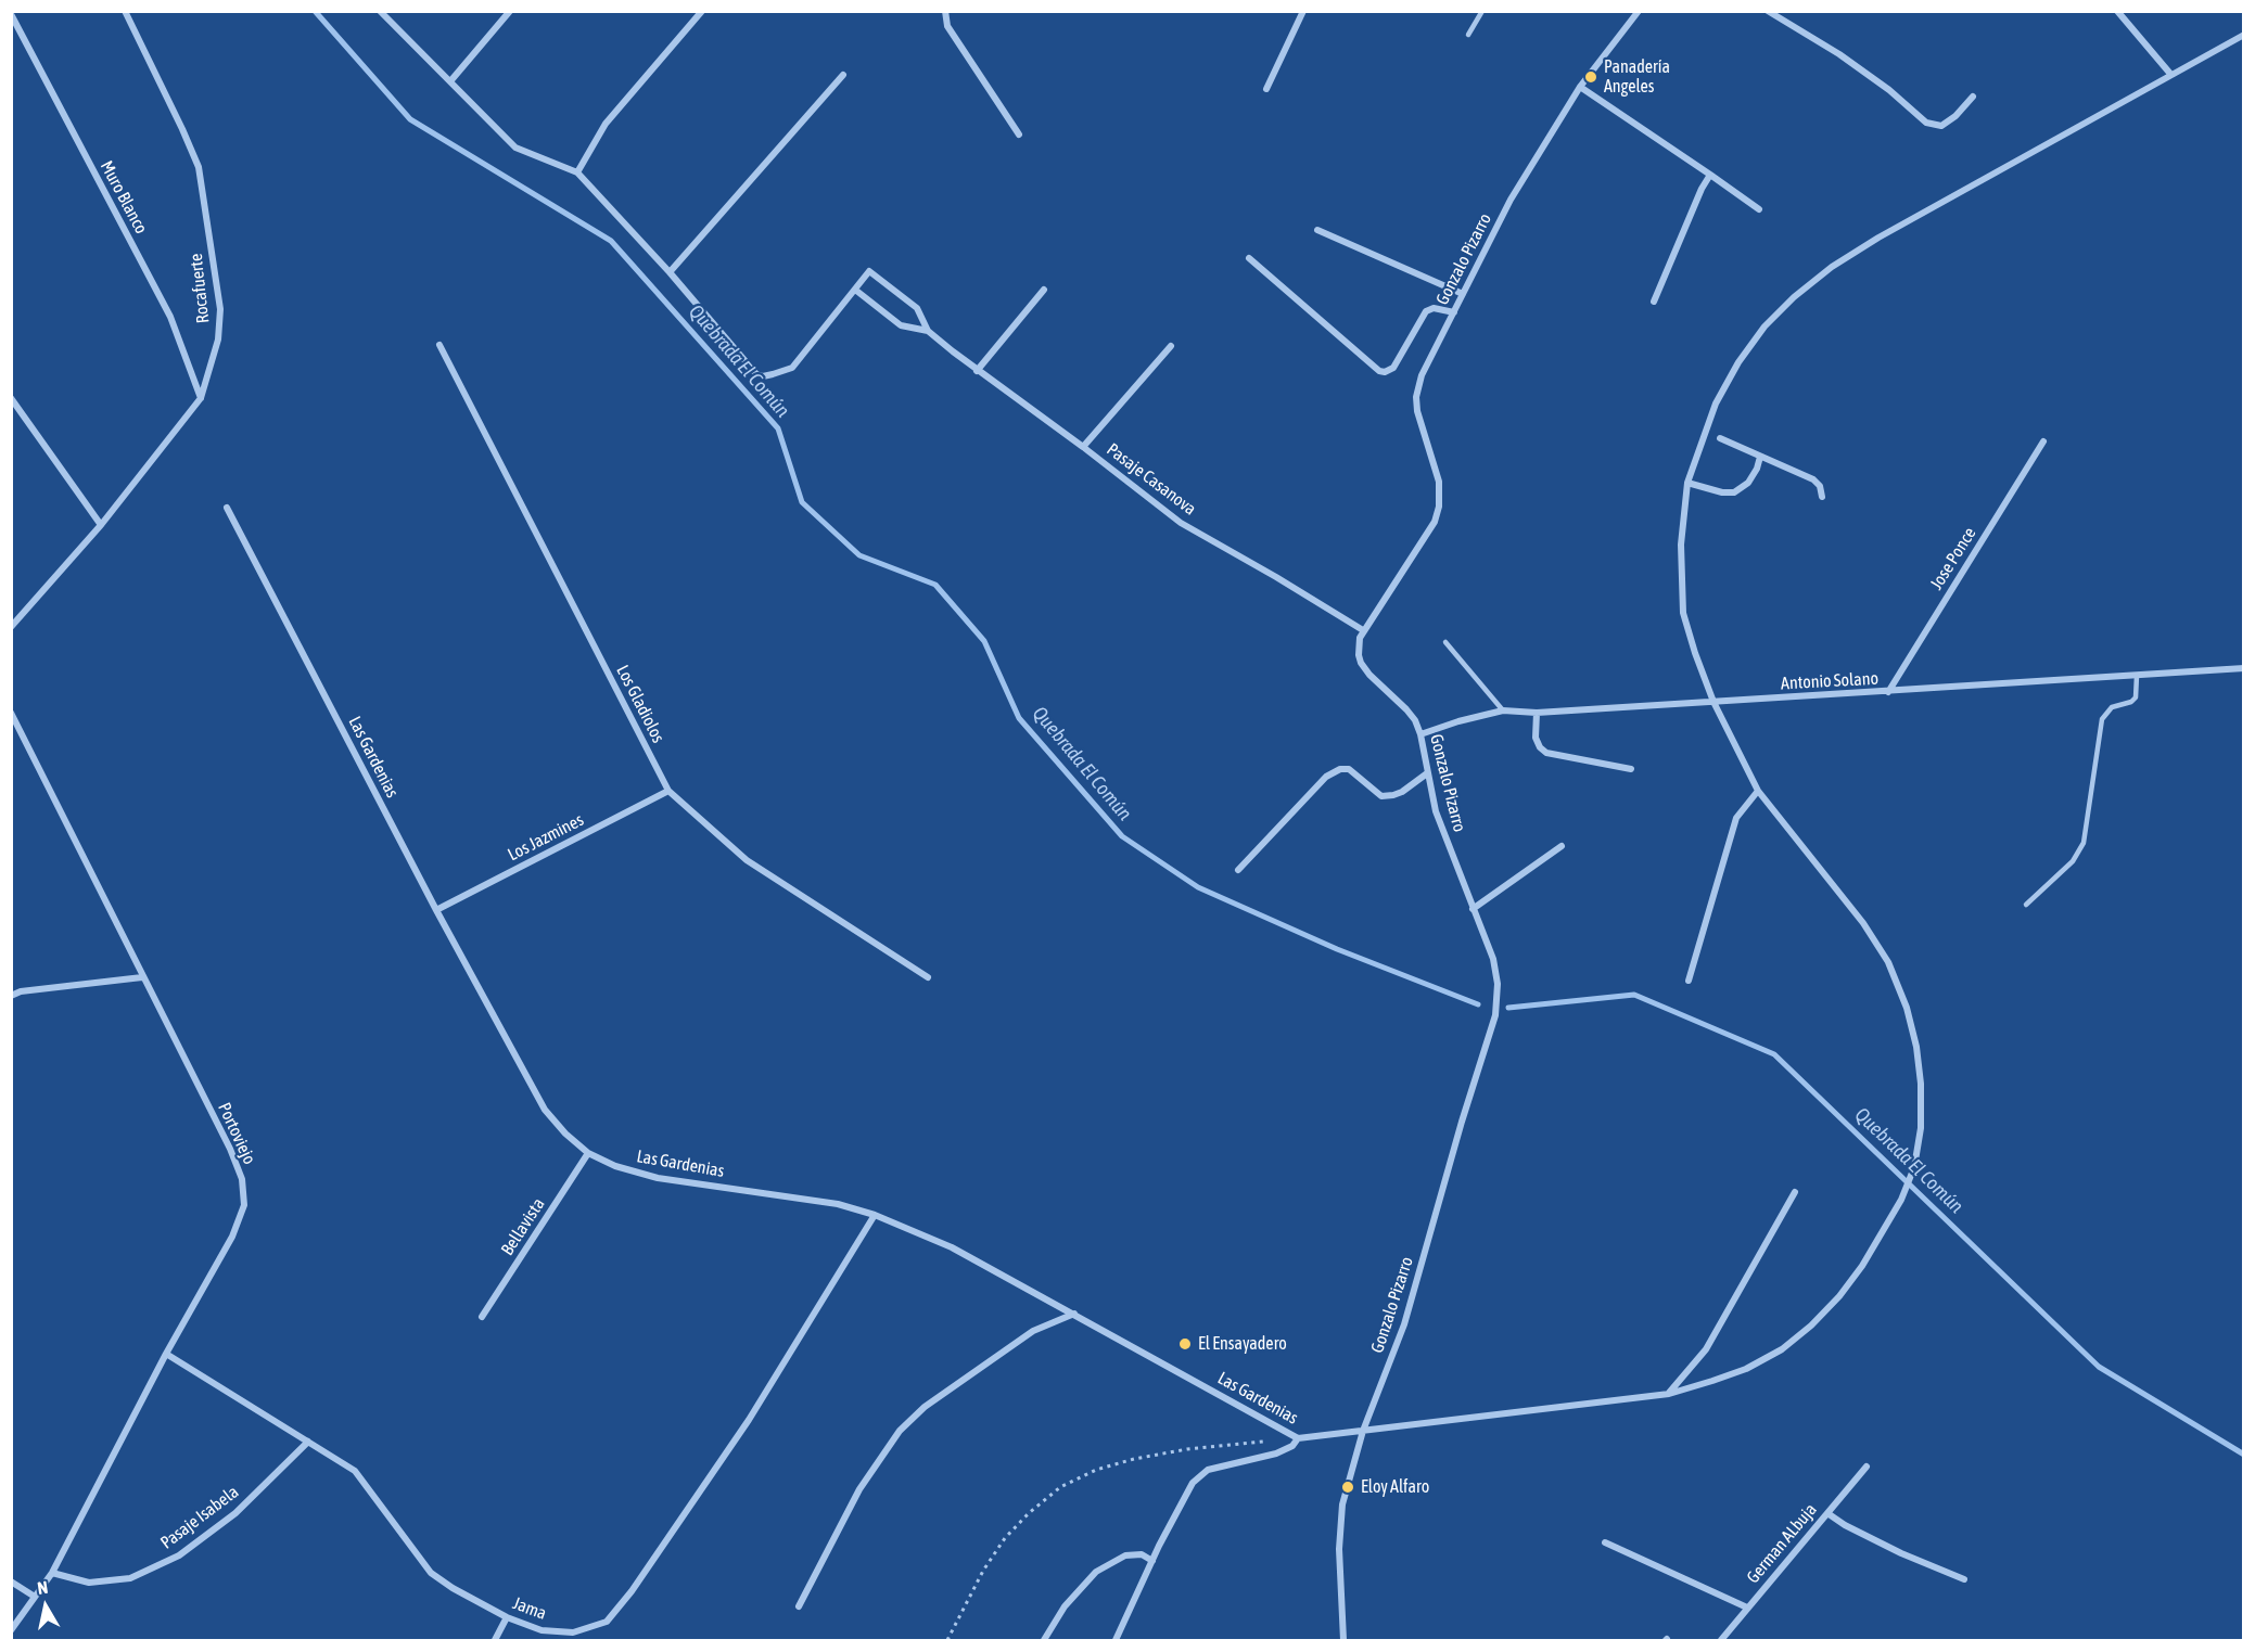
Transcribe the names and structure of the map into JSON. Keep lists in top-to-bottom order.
{
  "streets": {
    "street": [
      "Muro Blanco",
      "Gonzalo Pizarro",
      "Rocafuerte",
      "Pasaje Casanova",
      "Jose Ponce",
      "Antonio Solano",
      "Los Gladiolos",
      "Las Gardenias",
      "Los Jazmines",
      "Portoviejo",
      "Bellavista",
      "Pasaje Isabela",
      "German ALbuja",
      "Jama"
    ]
  },
  "crossings": [
    ["Muro Blanco", "Rocafuerte"],
    ["Gonzalo Pizarro", "Pasaje Casanova"],
    ["Gonzalo Pizarro", "Antonio Solano"],
    ["Jose Ponce", "Antonio Solano"],
    ["Los Gladiolos", "Los Jazmines"],
    ["Las Gardenias", "Los Jazmines"],
    ["Las Gardenias", "Bellavista"],
    ["Las Gardenias", "Jama"],
    ["Portoviejo", "Pasaje Isabela"],
    ["Portoviejo", "Jama"],
    ["Pasaje Isabela", "Jama"]
  ],
  "water": ["Quebrada El Común"],
  "places": ["Panadería Angeles", "El Ensayadero", "Eloy Alfaro"],
  "north": "top"
}
